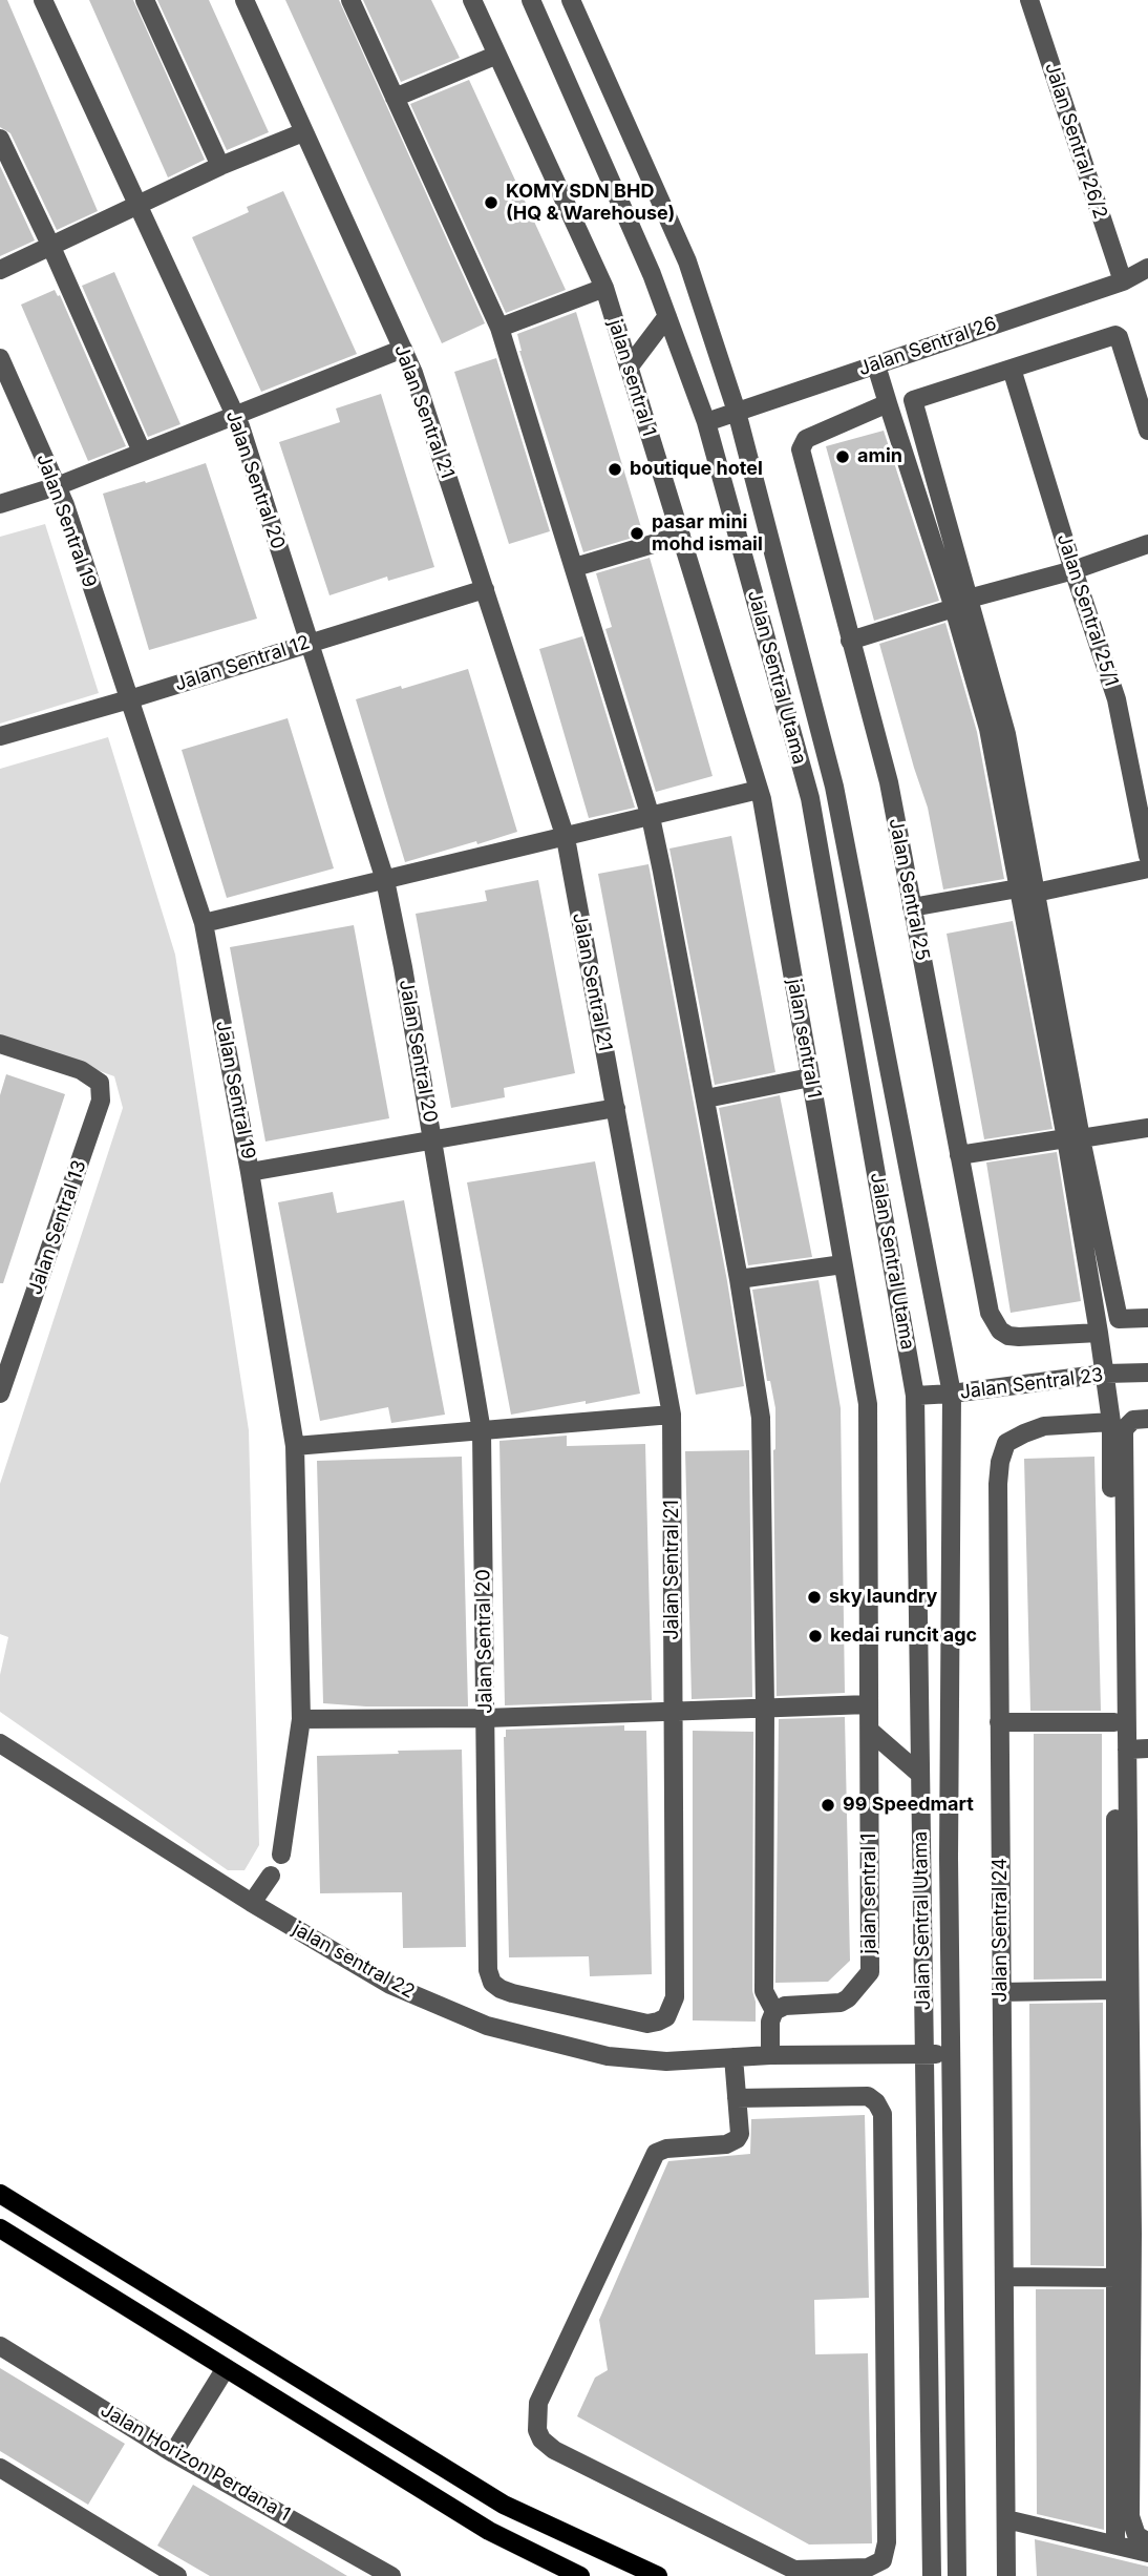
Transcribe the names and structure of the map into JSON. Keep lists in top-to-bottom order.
{
  "streets": {
    "street": [
      "Jalan Sentral 26/2",
      "Jalan Sentral 26",
      "jalan sentral 1",
      "Jalan Sentral 21",
      "Jalan Sentral 20",
      "Jalan Sentral 19",
      "Jalan Sentral 25/1",
      "Jalan Sentral 12",
      "Jalan Sentral Utama",
      "Jalan Sentral 25",
      "Jalan Sentral 13",
      "Jalan Sentral 23",
      "Jalan Sentral 24",
      "jalan sentral 22",
      "Jalan Horizon Perdana 1"
    ]
  },
  "crossings": [
    ["Jalan Sentral 26/2", "Jalan Sentral 26"],
    ["Jalan Sentral 26", "Jalan Sentral Utama"],
    ["Jalan Sentral 21", "Jalan Sentral 20"],
    ["Jalan Sentral 21", "Jalan Sentral 12"],
    ["Jalan Sentral 20", "Jalan Sentral 12"],
    ["Jalan Sentral 19", "Jalan Sentral 12"],
    ["Jalan Sentral Utama", "Jalan Sentral 23"],
    ["Jalan Sentral Utama", "jalan sentral 22"]
  ],
  "places": [
    "KOMY SDN BHD (HQ & Warehouse)",
    "amin",
    "boutique hotel",
    "pasar mini mohd ismail",
    "sky laundry",
    "kedai runcit agc",
    "99 Speedmart"
  ]
}
